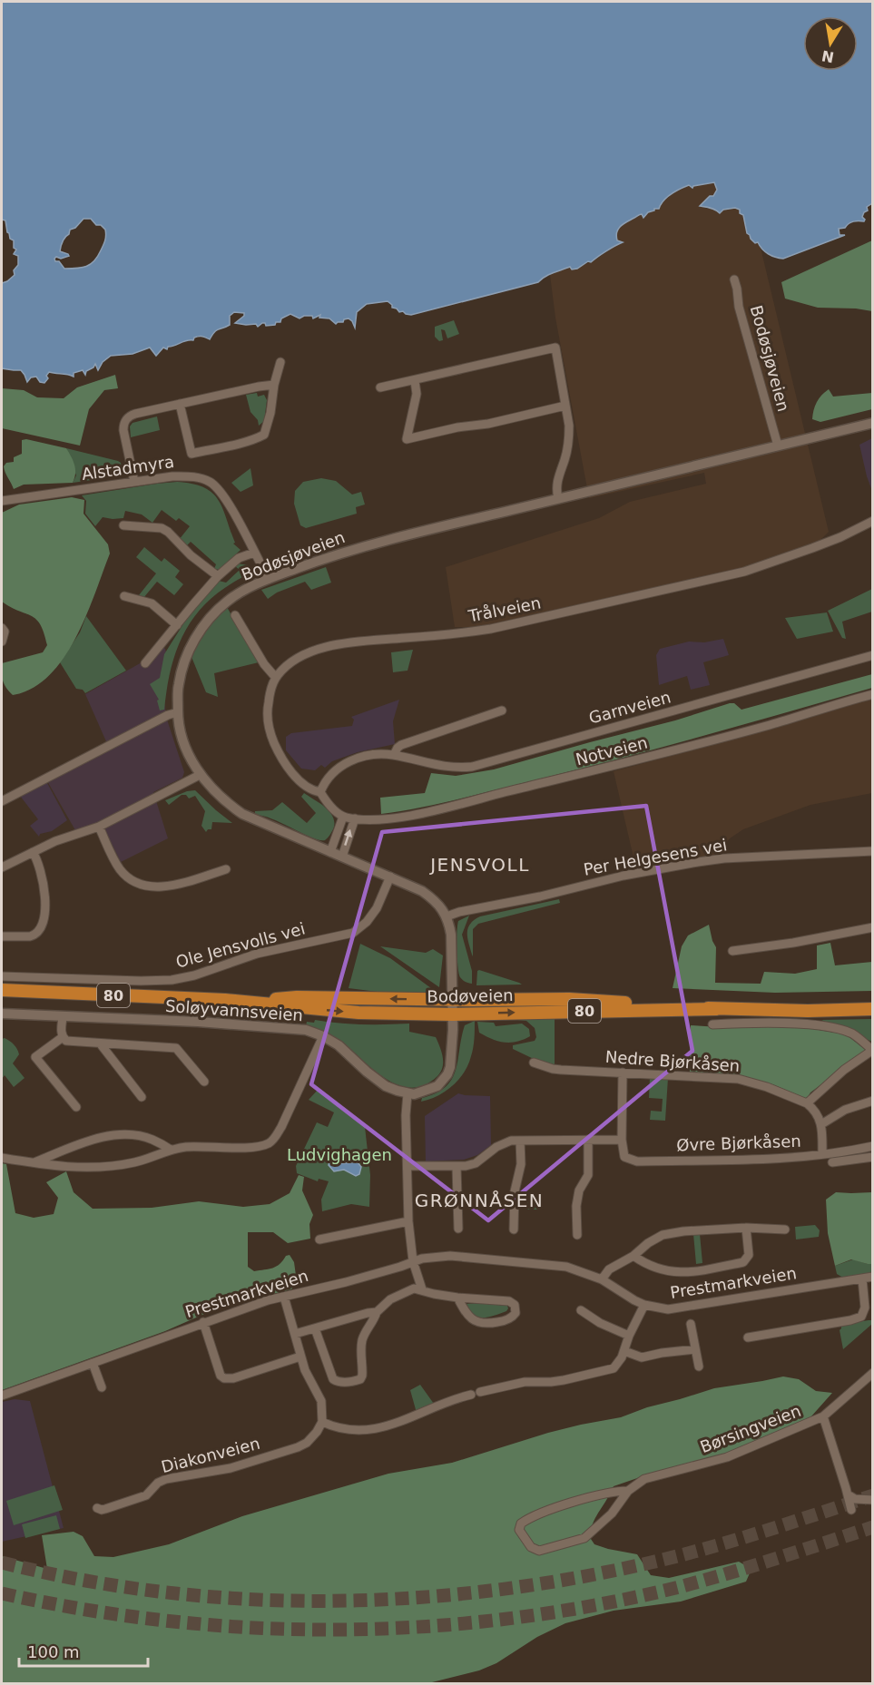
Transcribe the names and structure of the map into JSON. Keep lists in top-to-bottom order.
{
  "streets": {
    "main road": ["80", "Bodøveien"],
    "street": [
      "Bodøsjøveien",
      "Alstadmyra",
      "Trålveien",
      "Garnveien",
      "Notveien",
      "Per Helgesens vei",
      "Ole Jensvolls vei",
      "Soløyvannsveien",
      "Nedre Bjørkåsen",
      "Øvre Bjørkåsen",
      "Prestmarkveien",
      "Børsingveien",
      "Diakonveien"
    ]
  },
  "crossings": [
    ["Bodøsjøveien", "Alstadmyra"],
    ["Bodøsjøveien", "Per Helgesens vei"],
    ["Bodøsjøveien", "Ole Jensvolls vei"]
  ],
  "districts": ["JENSVOLL", "GRØNNÅSEN"],
  "parks": ["Ludvighagen"],
  "scale_bar": "100 m",
  "north": "bottom"
}
